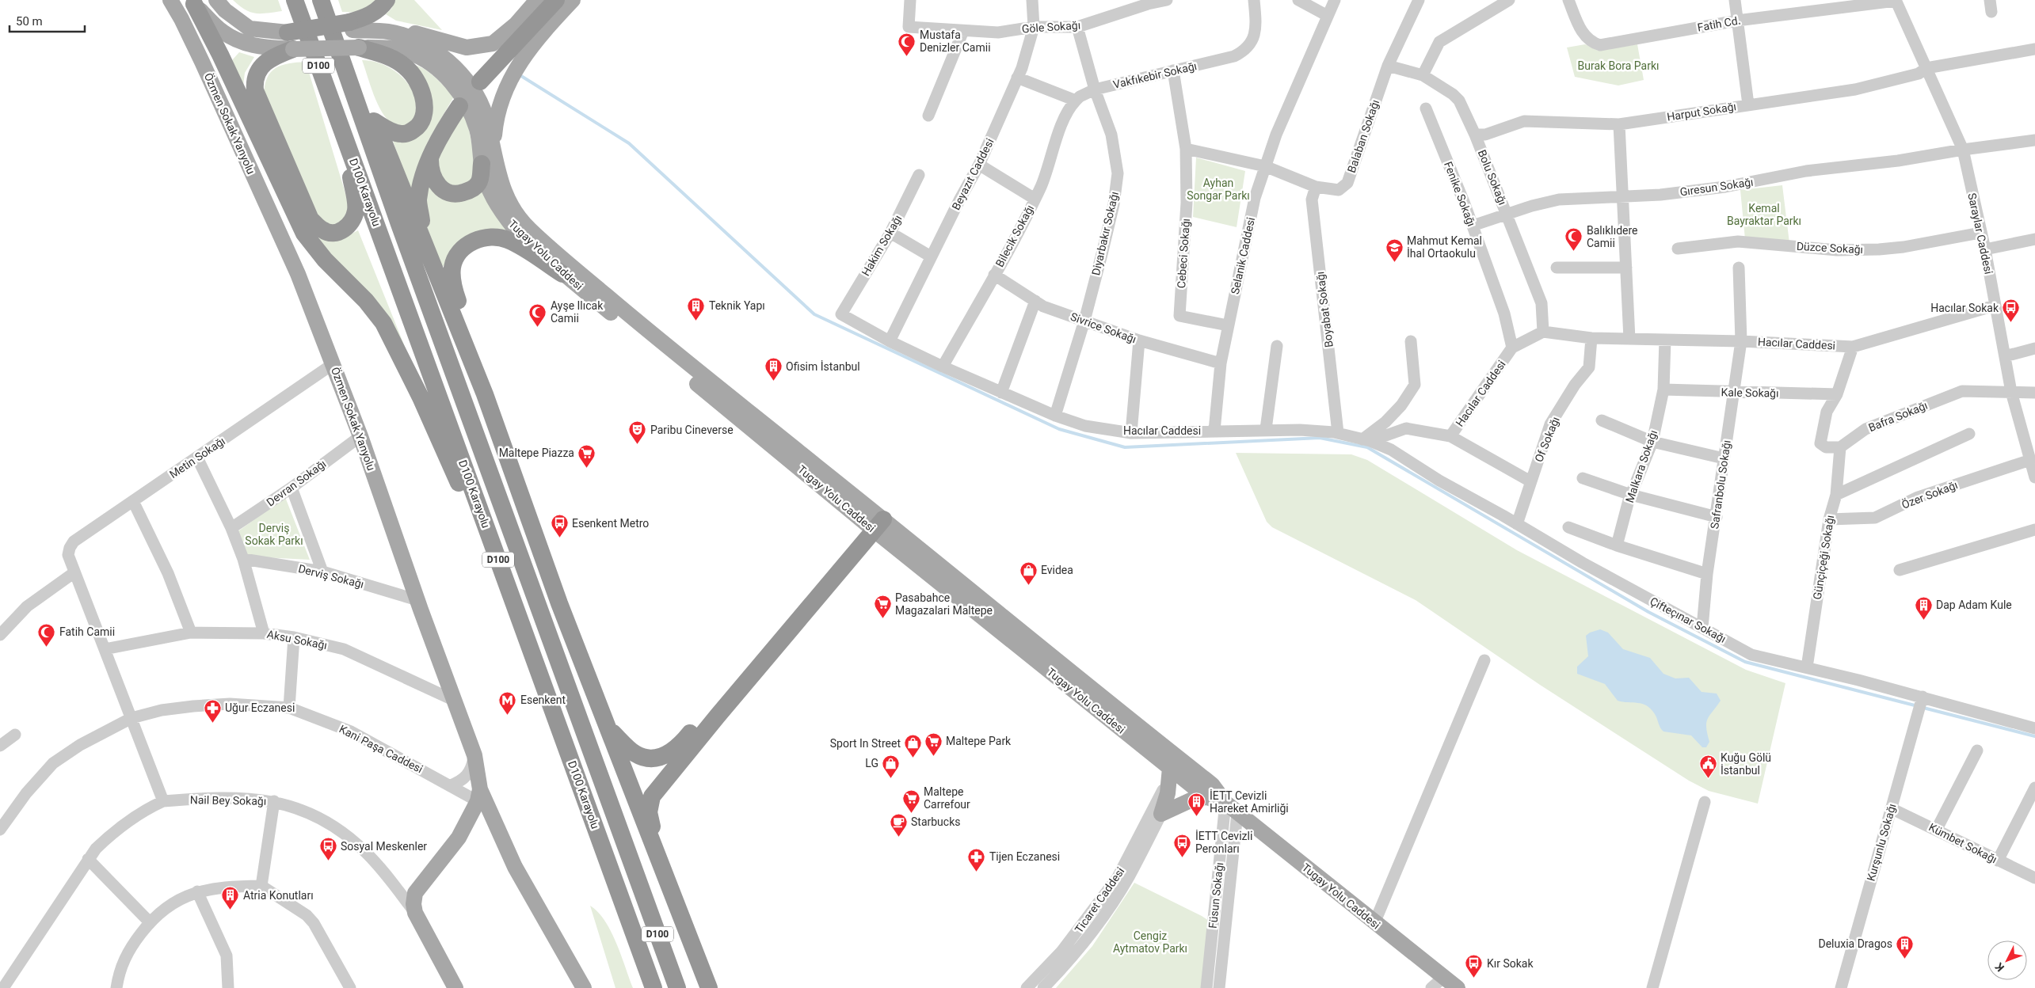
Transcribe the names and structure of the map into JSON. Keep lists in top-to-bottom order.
{
  "streets": {
    "highway": ["D100", "D100 Karayolu"],
    "main road": ["Özmen Sokak Yanyolu", "Tugay Yolu Caddesi"],
    "street": [
      "Fatih Cd.",
      "Göle Sokağı",
      "Vakfıkebir Sokağı",
      "Harput Sokağı",
      "Balaban Sokağı",
      "Beyazıt Caddesi",
      "Bolu Sokağı",
      "Gıresun Sokağı",
      "Fenike Sokağı",
      "Diyarbakır Sokağı",
      "Saraylar Caddesi",
      "Bilecik Sokağı",
      "Hakim Sokağı",
      "Düzce Sokağı",
      "Cebeci Sokağı",
      "Selanik Caddesi",
      "Boyabat Sokağı",
      "Sivrice Sokağı",
      "Hacılar Caddesi",
      "Kale Sokağı",
      "Bafra Sokağı",
      "Of Sokağı",
      "Metin Sokağı",
      "Malkara Sokağı",
      "Devran Sokağı",
      "Safranbolu Sokağı",
      "Özer Sokağı",
      "Günçiçeği Sokağı",
      "Derviş Sokağı",
      "Çifteçınar Sokağı",
      "Aksu Sokağı",
      "Kani Paşa Caddesi",
      "Nail Bey Sokağı",
      "Kurşunlu Sokağı",
      "Kümbet Sokağı",
      "Füsun Sokağı",
      "Ticaret Caddesi"
    ]
  },
  "crossings": [
    ["Fatih Cd.", "Saraylar Caddesi"],
    ["Göle Sokağı", "Beyazıt Caddesi"],
    ["Göle Sokağı", "Diyarbakır Sokağı"],
    ["Vakfıkebir Sokağı", "Diyarbakır Sokağı"],
    ["Vakfıkebir Sokağı", "Bilecik Sokağı"],
    ["Vakfıkebir Sokağı", "Cebeci Sokağı"],
    ["Harput Sokağı", "Bolu Sokağı"],
    ["Harput Sokağı", "Saraylar Caddesi"],
    ["Özmen Sokak Yanyolu", "Metin Sokağı"],
    ["Özmen Sokak Yanyolu", "Devran Sokağı"],
    ["Özmen Sokak Yanyolu", "Derviş Sokağı"],
    ["Özmen Sokak Yanyolu", "Aksu Sokağı"],
    ["Özmen Sokak Yanyolu", "Kani Paşa Caddesi"],
    ["Balaban Sokağı", "Bolu Sokağı"],
    ["Balaban Sokağı", "Cebeci Sokağı"],
    ["Balaban Sokağı", "Selanik Caddesi"],
    ["Balaban Sokağı", "Boyabat Sokağı"],
    ["Beyazıt Caddesi", "Hacılar Caddesi"],
    ["Bolu Sokağı", "Gıresun Sokağı"],
    ["Bolu Sokağı", "Hacılar Caddesi"],
    ["Gıresun Sokağı", "Fenike Sokağı"],
    ["Gıresun Sokağı", "Saraylar Caddesi"],
    ["Fenike Sokağı", "Hacılar Caddesi"],
    ["Diyarbakır Sokağı", "Sivrice Sokağı"],
    ["Diyarbakır Sokağı", "Hacılar Caddesi"],
    ["Saraylar Caddesi", "Düzce Sokağı"],
    ["Saraylar Caddesi", "Hacılar Caddesi"],
    ["Saraylar Caddesi", "Bafra Sokağı"],
    ["Saraylar Caddesi", "Özer Sokağı"],
    ["Bilecik Sokağı", "Sivrice Sokağı"],
    ["Bilecik Sokağı", "Hacılar Caddesi"],
    ["Hakim Sokağı", "Hacılar Caddesi"],
    ["Cebeci Sokağı", "Selanik Caddesi"],
    ["Tugay Yolu Caddesi", "Füsun Sokağı"],
    ["Tugay Yolu Caddesi", "Ticaret Caddesi"],
    ["Selanik Caddesi", "Sivrice Sokağı"],
    ["Selanik Caddesi", "Hacılar Caddesi"],
    ["Boyabat Sokağı", "Hacılar Caddesi"],
    ["Hacılar Caddesi", "Of Sokağı"],
    ["Hacılar Caddesi", "Malkara Sokağı"],
    ["Hacılar Caddesi", "Safranbolu Sokağı"],
    ["Hacılar Caddesi", "Çifteçınar Sokağı"],
    ["Kale Sokağı", "Malkara Sokağı"],
    ["Kale Sokağı", "Safranbolu Sokağı"],
    ["Bafra Sokağı", "Günçiçeği Sokağı"],
    ["Of Sokağı", "Çifteçınar Sokağı"],
    ["Safranbolu Sokağı", "Çifteçınar Sokağı"],
    ["Özer Sokağı", "Günçiçeği Sokağı"],
    ["Günçiçeği Sokağı", "Çifteçınar Sokağı"],
    ["Çifteçınar Sokağı", "Kurşunlu Sokağı"],
    ["Kurşunlu Sokağı", "Kümbet Sokağı"]
  ],
  "parks": [
    "Burak Bora Parkı",
    "Ayhan Songar Parkı",
    "Kemal Bayraktar Parkı",
    "Derviş Sokak Parkı",
    "Cengiz Aytmatov Parkı"
  ],
  "places": {
    "mosque": [
      "Mustafa Denizler Camii",
      "Balıklıdere Camii",
      "Ayşe Ilıcak Camii",
      "Fatih Camii"
    ],
    "school or university": ["Mahmut Kemal İhal Ortaokulu"],
    "building": [
      "Teknik Yapı",
      "Ofisim İstanbul",
      "Dap Adam Kule",
      "İETT Cevizli Hareket Amirliği",
      "Atria Konutları",
      "Deluxia Dragos"
    ],
    "bus stop": [
      "Hacılar Sokak",
      "Esenkent Metro",
      "İETT Cevizli Peronları",
      "Sosyal Meskenler",
      "Kır Sokak"
    ],
    "theatre": ["Paribu Cineverse"],
    "supermarket": [
      "Maltepe Piazza",
      "Pasabahce Magazalari Maltepe",
      "Maltepe Park",
      "Maltepe Carrefour"
    ],
    "shop": ["Evidea", "Sport In Street", "LG"],
    "metro station": ["Esenkent"],
    "pharmacy": ["Uğur Eczanesi", "Tijen Eczanesi"],
    "public building": ["Kuğu Gölü İstanbul"],
    "cafe": ["Starbucks"]
  },
  "scale_bar": "50 m",
  "north": "bottom left"
}
